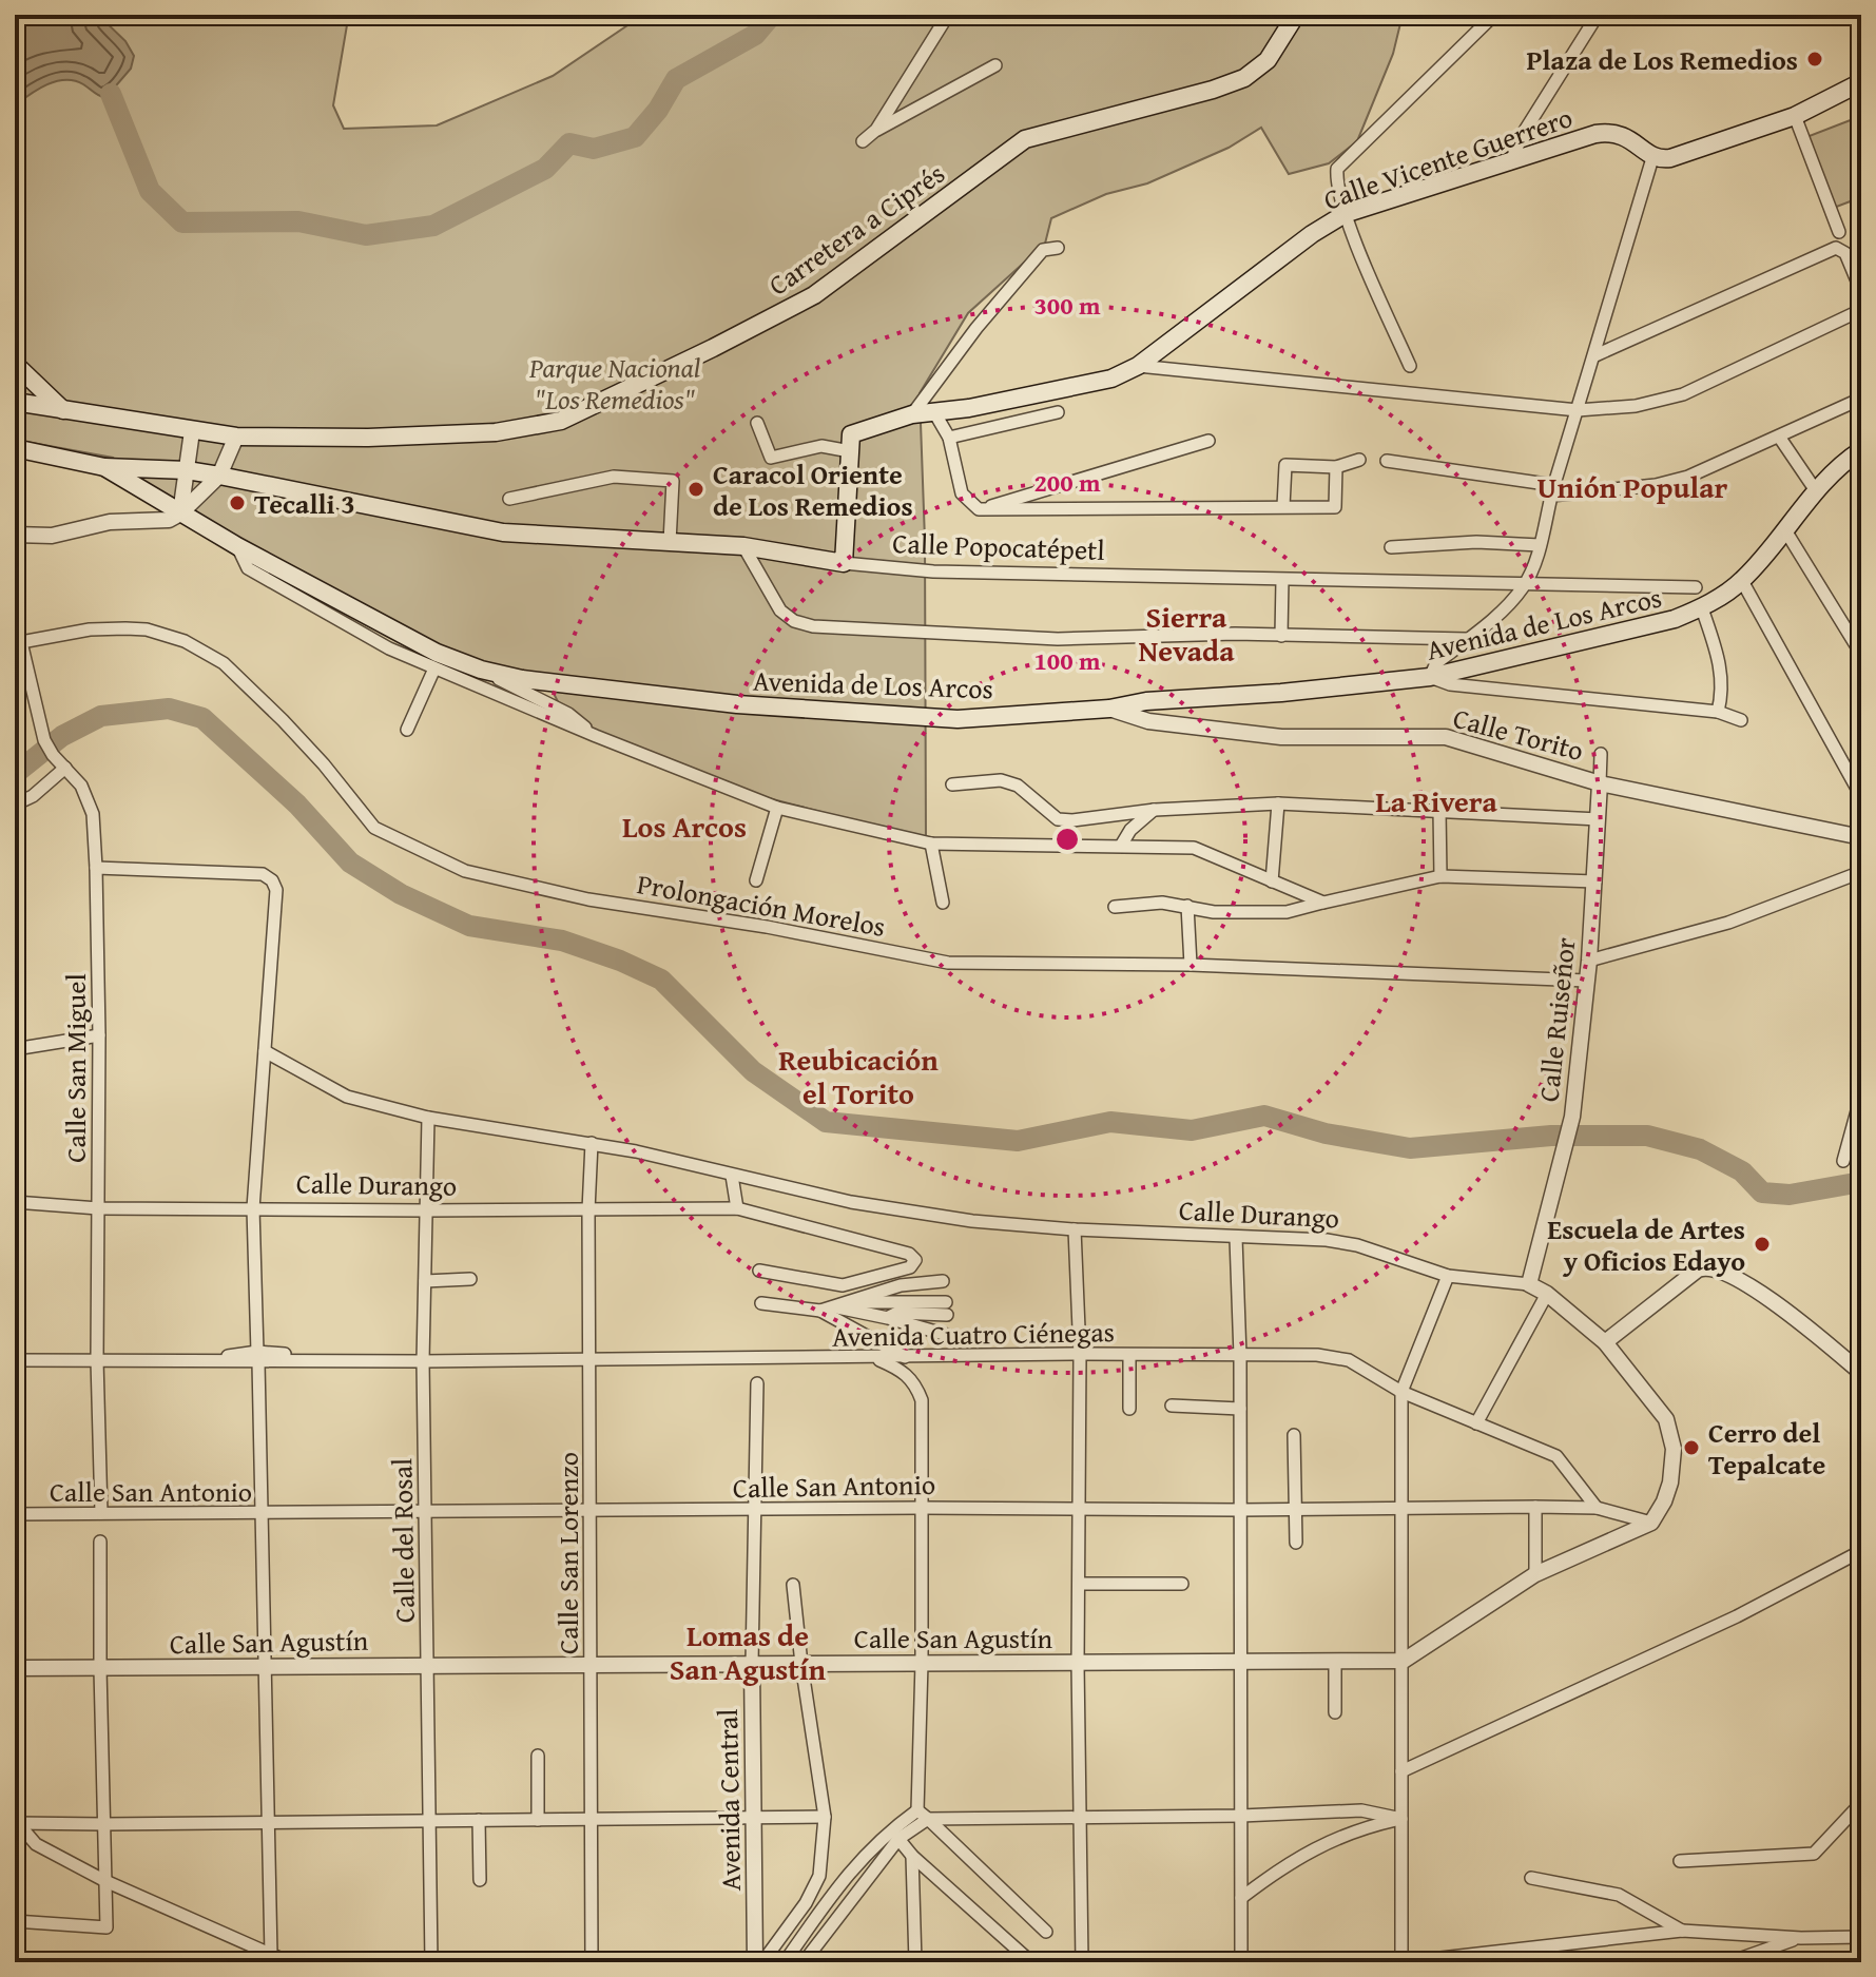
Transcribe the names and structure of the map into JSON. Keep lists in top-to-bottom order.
{
  "streets": {
    "main road": [
      "Calle Vicente Guerrero",
      "Carretera a Ciprés",
      "Calle Popocatépetl",
      "Avenida de Los Arcos"
    ],
    "street": [
      "Calle Torito",
      "Prolongación Morelos",
      "Calle Ruiseñor",
      "Calle San Miguel",
      "Calle Durango",
      "Avenida Cuatro Ciénegas",
      "Calle San Antonio",
      "Calle del Rosal",
      "Calle San Lorenzo",
      "Calle San Agustín",
      "Avenida Central"
    ]
  },
  "crossings": [
    ["Calle Popocatépetl", "Avenida de Los Arcos"],
    ["Avenida de Los Arcos", "Calle Torito"],
    ["Calle Torito", "Calle Ruiseñor"],
    ["Prolongación Morelos", "Calle Ruiseñor"],
    ["Prolongación Morelos", "Calle San Miguel"],
    ["Calle Ruiseñor", "Calle Durango"],
    ["Calle San Miguel", "Calle Durango"],
    ["Calle San Miguel", "Avenida Cuatro Ciénegas"],
    ["Calle San Miguel", "Calle San Antonio"],
    ["Calle Durango", "Calle San Antonio"],
    ["Calle Durango", "Calle del Rosal"],
    ["Calle Durango", "Calle San Lorenzo"],
    ["Avenida Cuatro Ciénegas", "Calle San Antonio"],
    ["Avenida Cuatro Ciénegas", "Calle del Rosal"],
    ["Avenida Cuatro Ciénegas", "Calle San Lorenzo"],
    ["Calle San Antonio", "Calle del Rosal"],
    ["Calle San Antonio", "Calle San Lorenzo"],
    ["Calle San Antonio", "Avenida Central"],
    ["Calle del Rosal", "Calle San Agustín"],
    ["Calle San Lorenzo", "Calle San Agustín"],
    ["Calle San Agustín", "Avenida Central"]
  ],
  "districts": [
    "Unión Popular",
    "Sierra Nevada",
    "La Rivera",
    "Los Arcos",
    "Reubicación el Torito",
    "Lomas de San Agustín"
  ],
  "parks": ["Parque Nacional \"Los Remedios\""],
  "places": [
    "Plaza de Los Remedios",
    "Caracol Oriente de Los Remedios",
    "Tecalli 3",
    "Escuela de Artes y Oficios Edayo",
    "Cerro del Tepalcate"
  ],
  "rings": ["300 m", "200 m", "100 m"]
}
